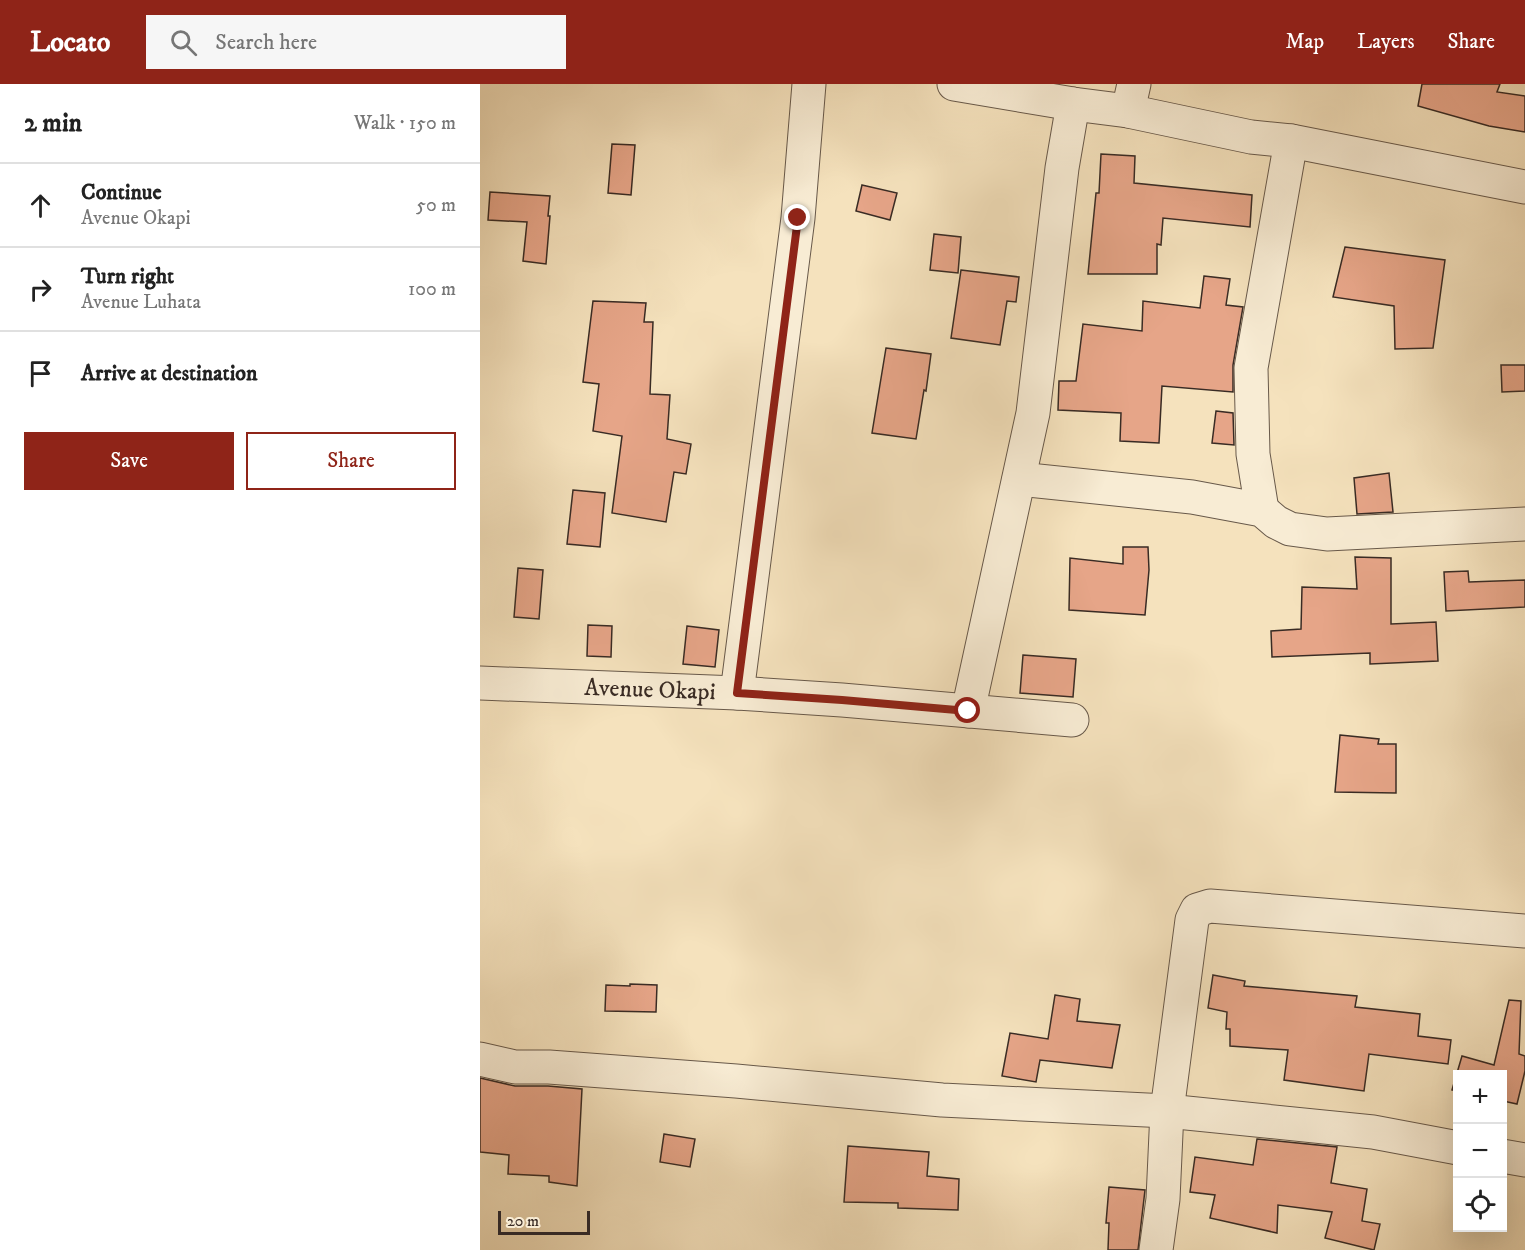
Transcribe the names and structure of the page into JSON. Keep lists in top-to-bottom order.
{
  "streets": {
    "street": ["Avenue Okapi"]
  },
  "scale_bar": "20 m",
  "page": {
    "header": "Locato",
    "search": "Search here",
    "nav": ["Map", "Layers", "Share"],
    "heading": ["2 min", "Walk · 150 m"],
    "list": [
      ["Continue", "Avenue Okapi", "50 m"],
      ["Turn right", "Avenue Luhata", "100 m"],
      "Arrive at destination"
    ],
    "buttons": ["Save", "Share"],
    "map_buttons": ["+", "−"],
    "scale": "20 m"
  }
}
